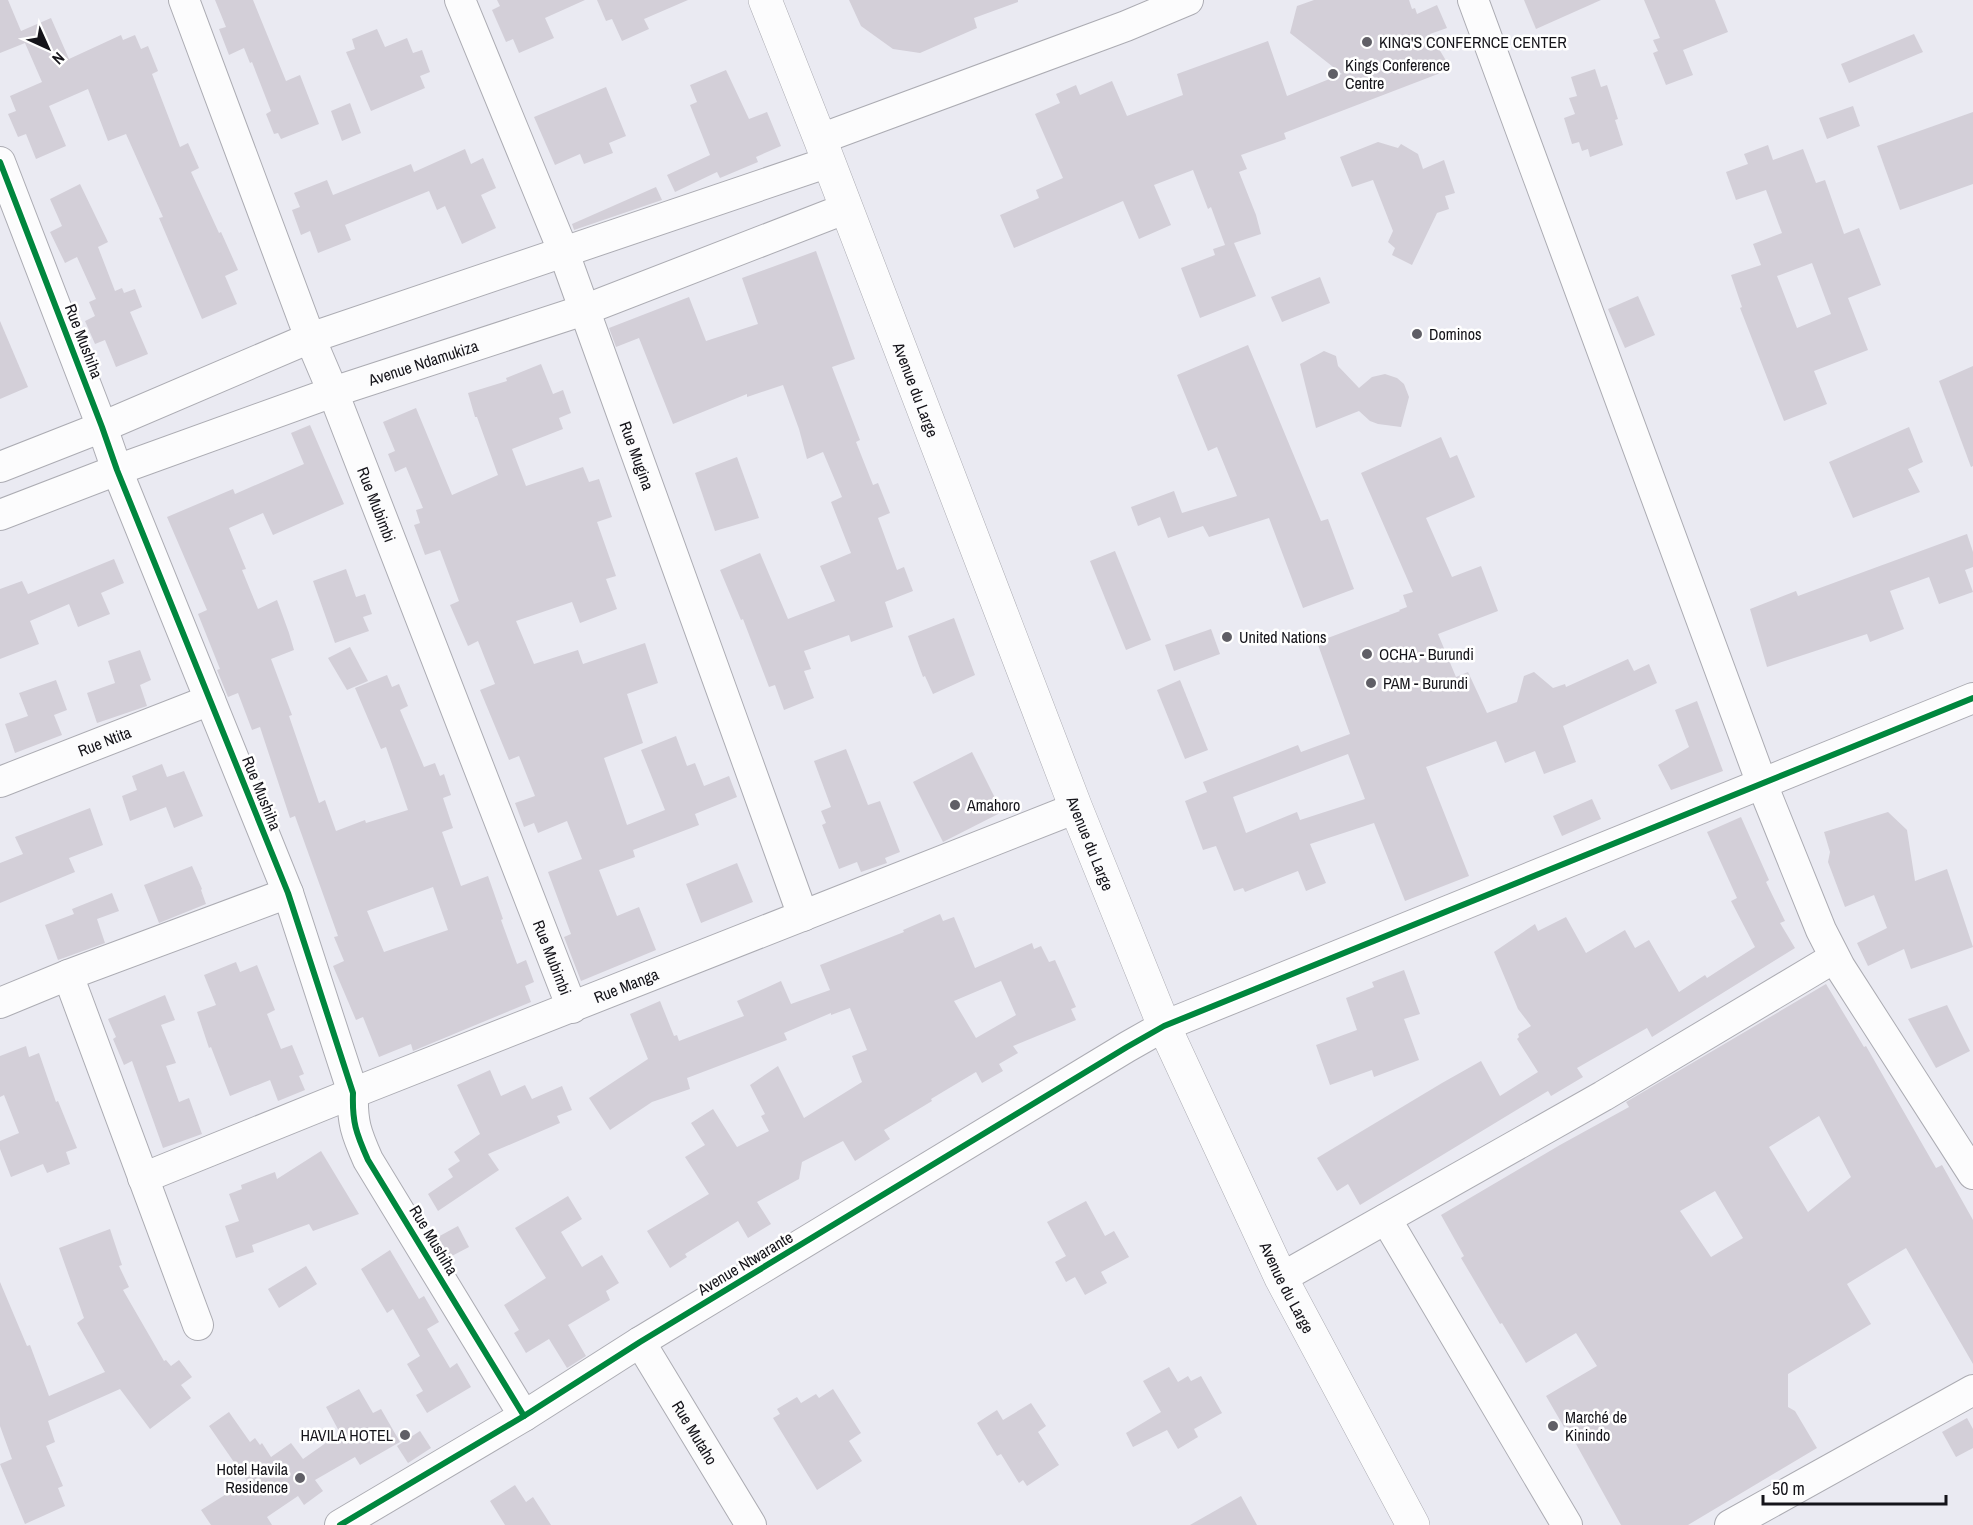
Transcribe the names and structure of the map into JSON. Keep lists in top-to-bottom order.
{
  "streets": {
    "main road": ["Avenue du Large"],
    "street": [
      "Rue Mushiha",
      "Avenue Ndamukiza",
      "Rue Mugina",
      "Rue Mubimbi",
      "Rue Ntita",
      "Rue Manga",
      "Avenue Ntwarante",
      "Rue Mutaho"
    ]
  },
  "crossings": [
    ["Rue Mushiha", "Avenue Ndamukiza"],
    ["Rue Mushiha", "Rue Ntita"],
    ["Rue Mushiha", "Rue Manga"],
    ["Rue Mushiha", "Avenue Ntwarante"],
    ["Avenue Ndamukiza", "Avenue du Large"],
    ["Avenue Ndamukiza", "Rue Mugina"],
    ["Avenue Ndamukiza", "Rue Mubimbi"],
    ["Avenue du Large", "Rue Manga"],
    ["Avenue du Large", "Avenue Ntwarante"],
    ["Rue Mugina", "Rue Manga"],
    ["Rue Mubimbi", "Rue Manga"],
    ["Avenue Ntwarante", "Rue Mutaho"]
  ],
  "places": [
    "KING'S CONFERNCE CENTER",
    "Kings Conference Centre",
    "Dominos",
    "United Nations",
    "OCHA - Burundi",
    "PAM - Burundi",
    "Amahoro",
    "Marché de Kinindo",
    "HAVILA HOTEL",
    "Hotel Havila Residence"
  ],
  "scale_bar": "50 m",
  "north": "bottom right"
}
